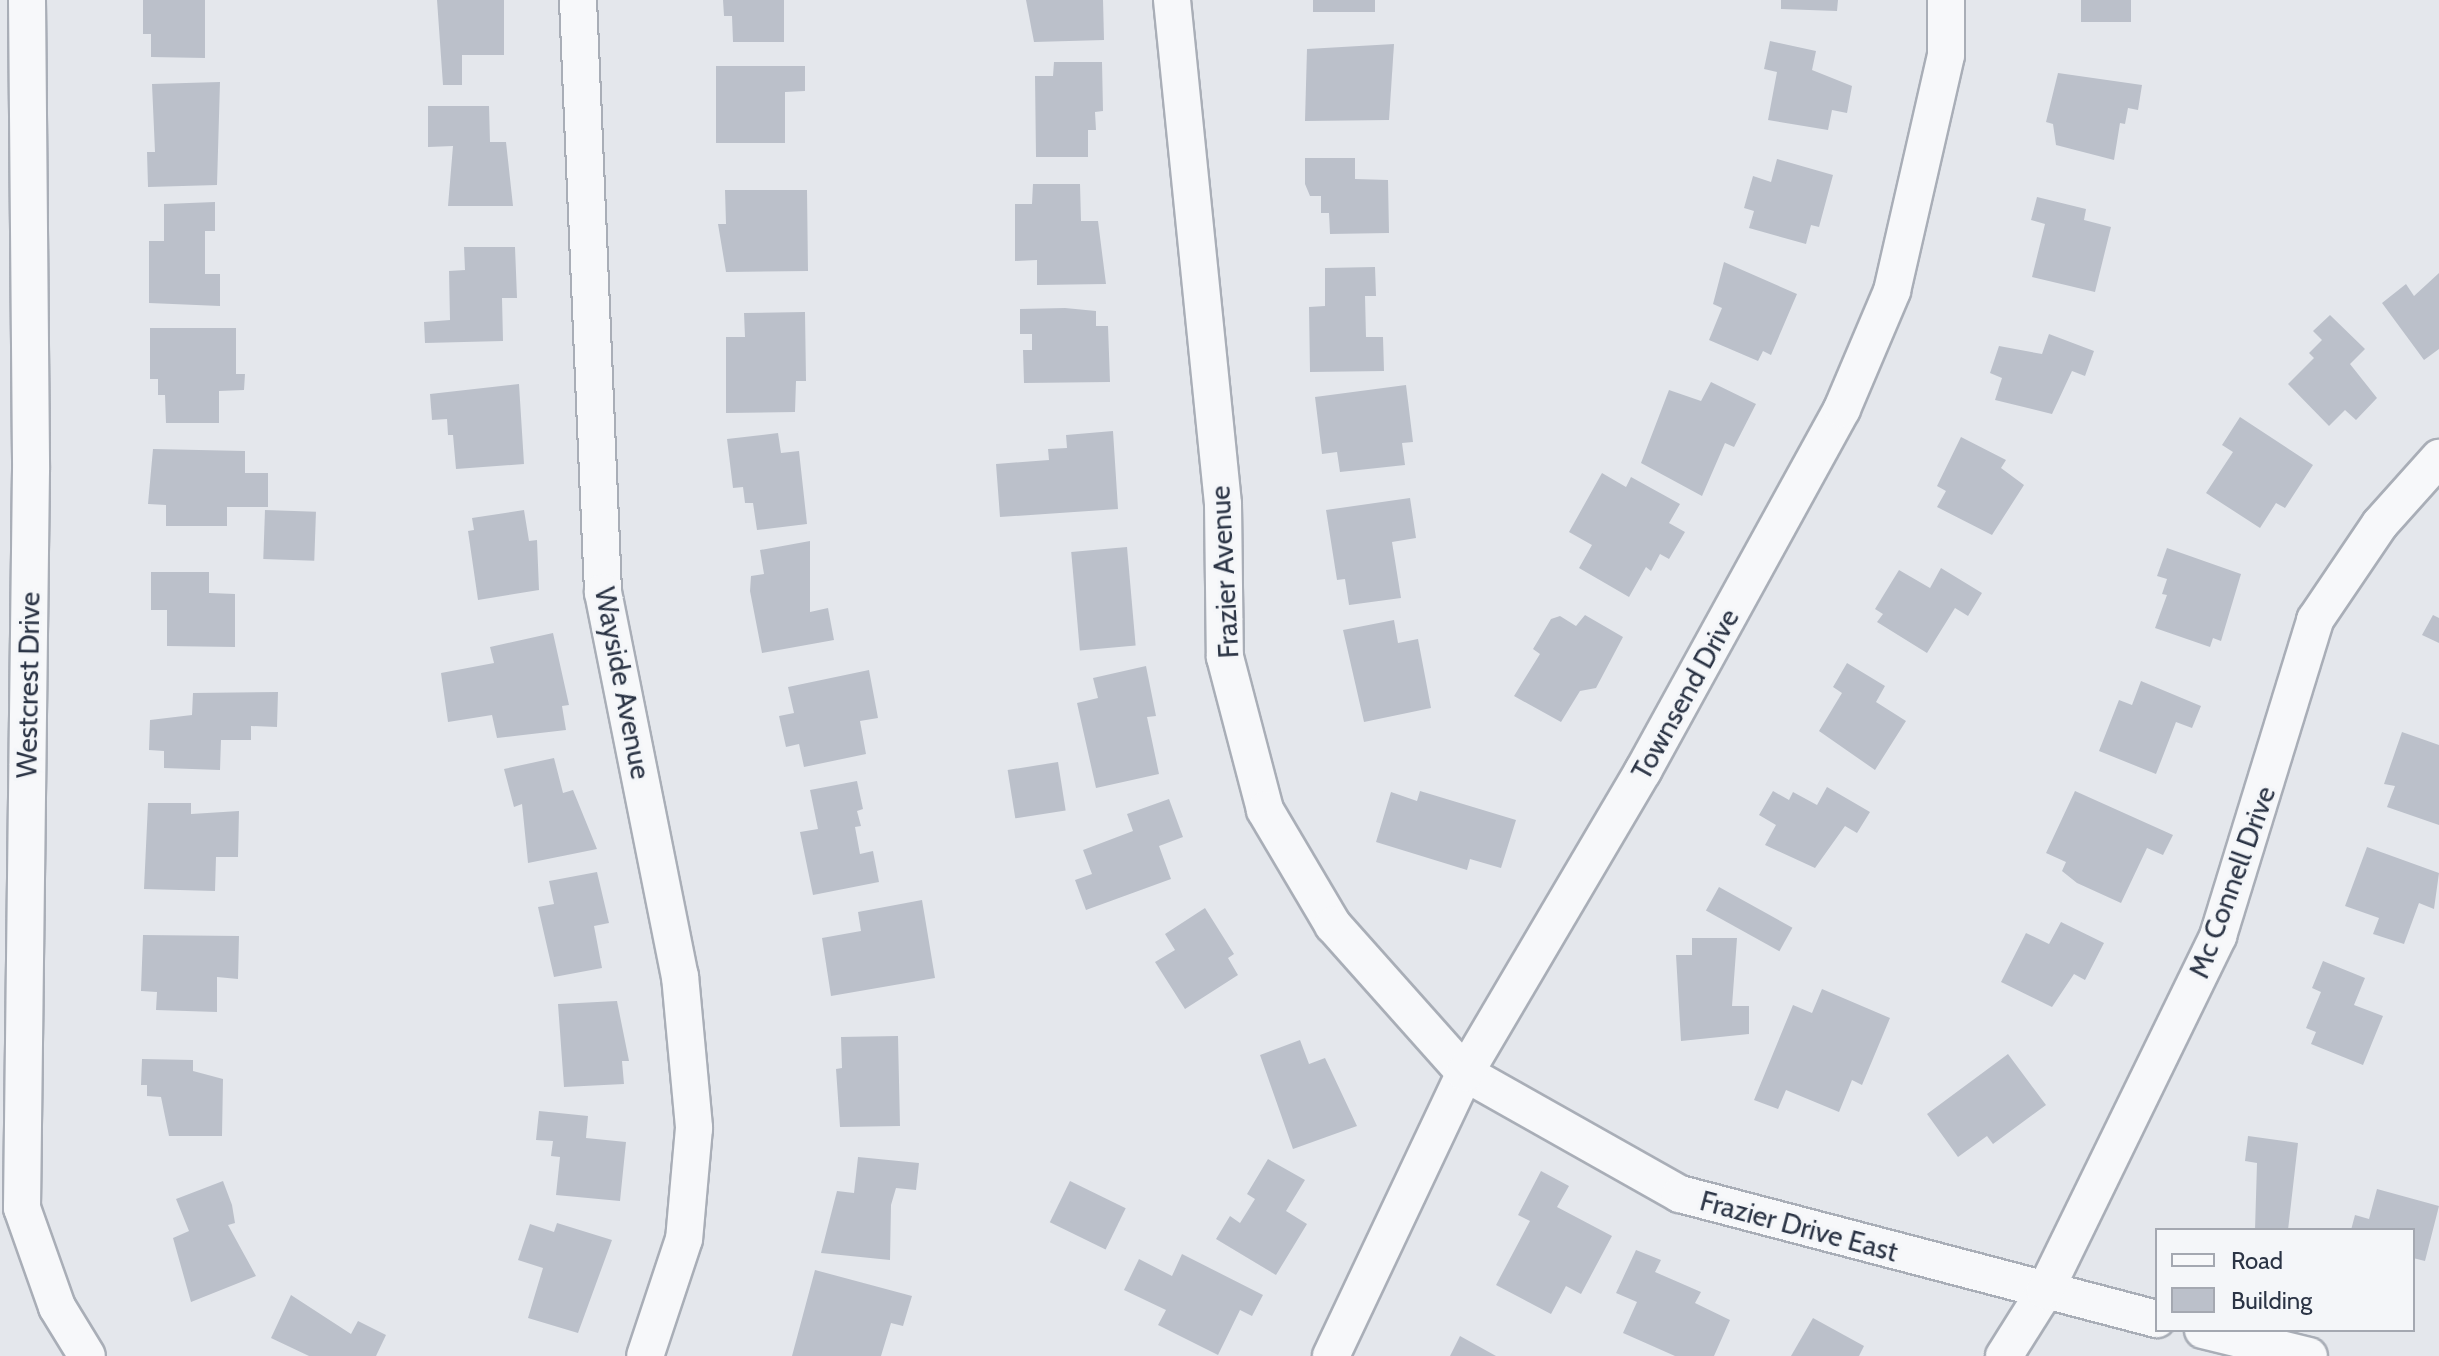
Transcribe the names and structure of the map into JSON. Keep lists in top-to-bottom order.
{
  "streets": {
    "street": [
      "Frazier Avenue",
      "Wayside Avenue",
      "Westcrest Drive",
      "Townsend Drive",
      "Mc Connell Drive",
      "Frazier Drive East"
    ]
  },
  "crossings": [
    ["Frazier Avenue", "Townsend Drive"],
    ["Frazier Avenue", "Frazier Drive East"],
    ["Townsend Drive", "Frazier Drive East"],
    ["Mc Connell Drive", "Frazier Drive East"]
  ],
  "legend": ["Road", "Building"]
}
